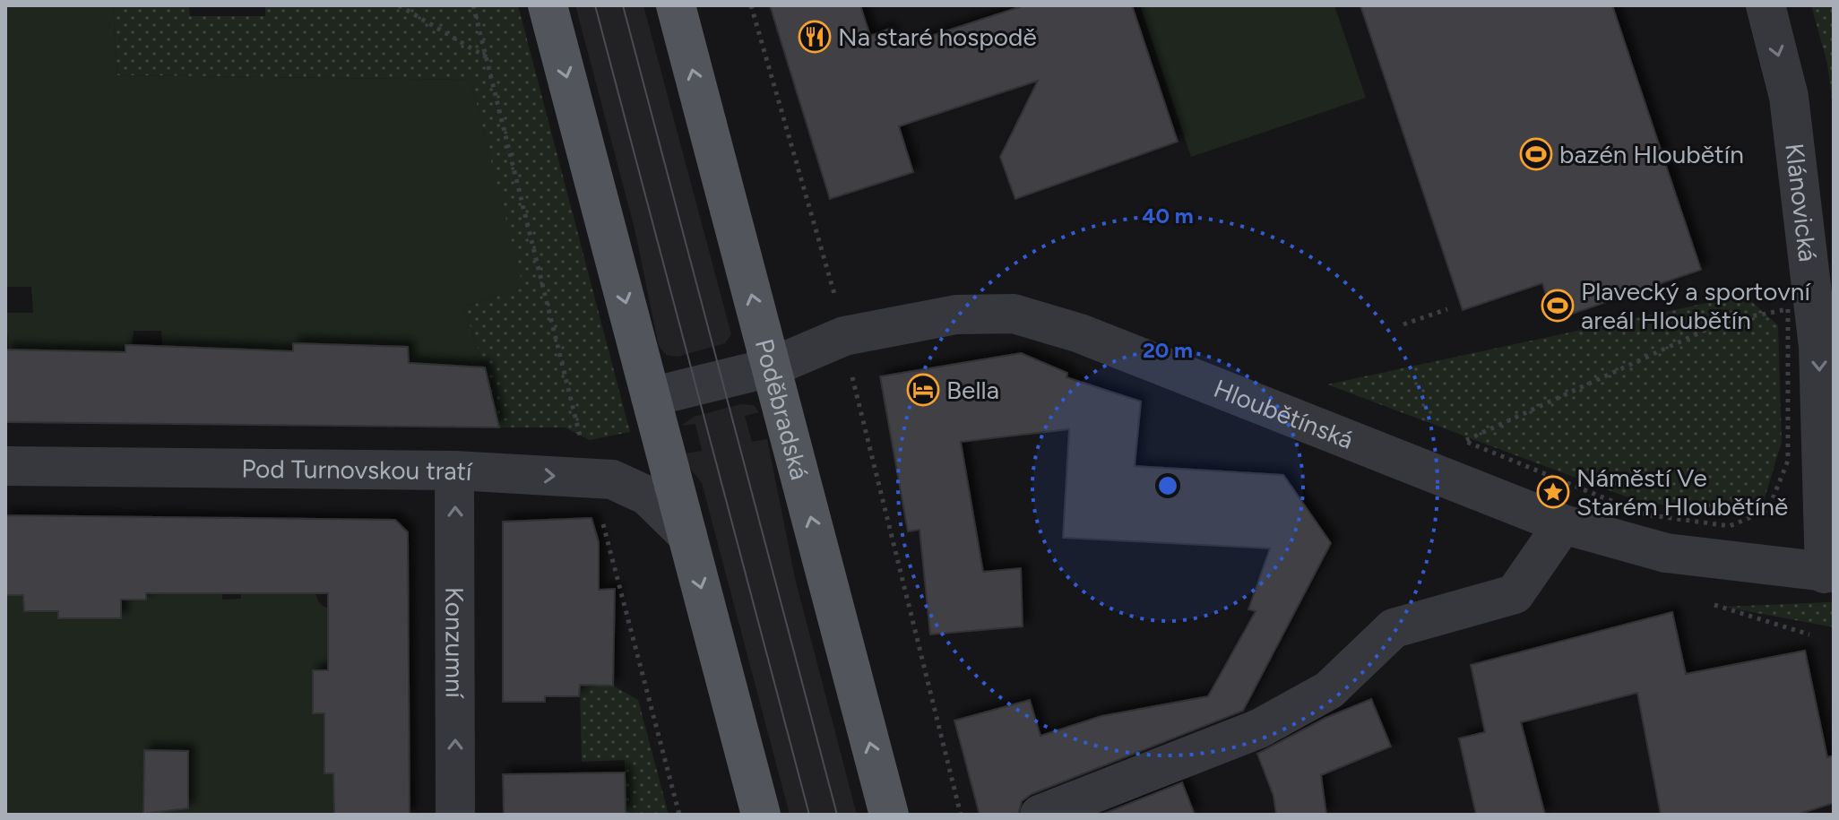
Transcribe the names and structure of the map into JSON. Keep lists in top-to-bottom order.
{
  "streets": {
    "main road": ["Poděbradská"],
    "street": [
      "Klánovická",
      "Hloubětínská",
      "Pod Turnovskou tratí",
      "Konzumní"
    ]
  },
  "crossings": [
    ["Klánovická", "Hloubětínská"],
    ["Poděbradská", "Hloubětínská"],
    ["Pod Turnovskou tratí", "Konzumní"]
  ],
  "one_way": ["Klánovická", "Konzumní"],
  "places": {
    "restaurant": ["Na staré hospodě"],
    "sports": ["bazén Hloubětín", "Plavecký a sportovní areál Hloubětín"],
    "hotel": ["Bella"],
    "place": ["Náměstí Ve Starém Hloubětíně"]
  },
  "rings": ["40 m", "20 m"]
}
